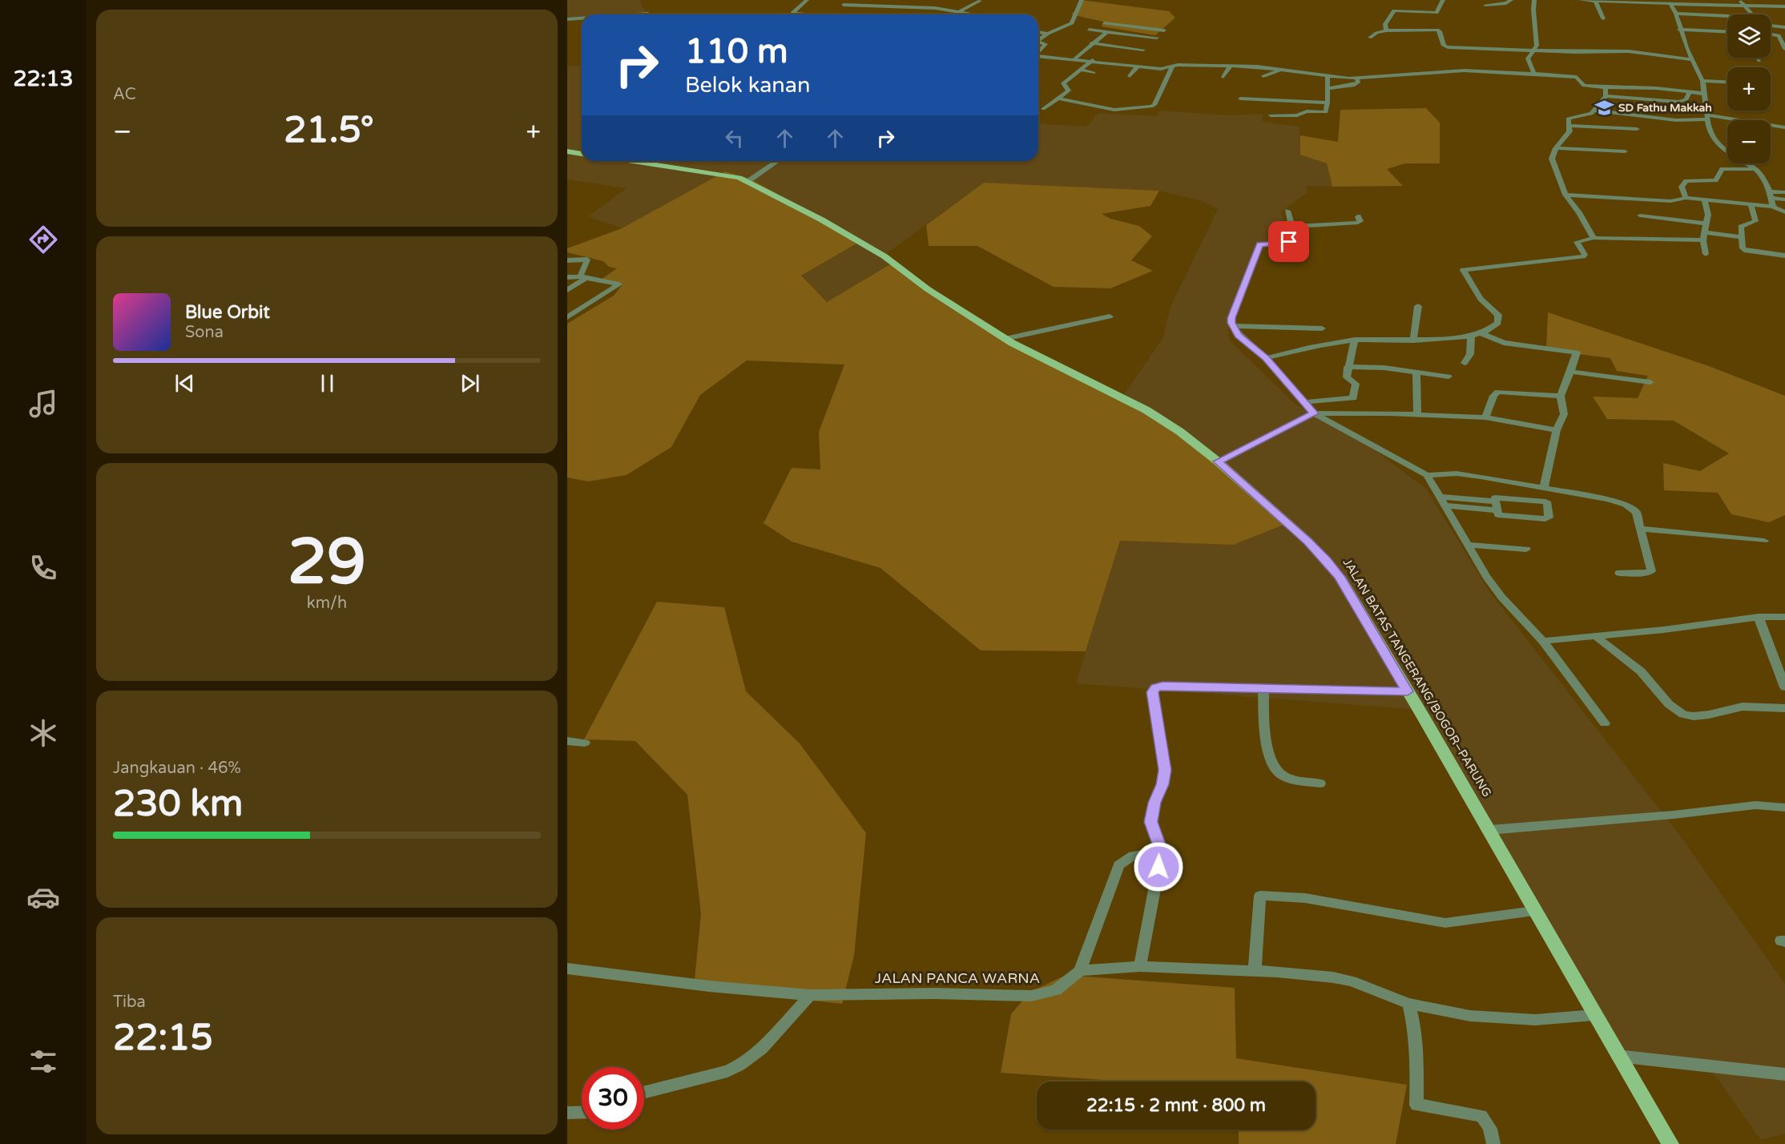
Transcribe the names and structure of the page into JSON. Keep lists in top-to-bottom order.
{
  "streets": {
    "main road": ["JALAN BATAS TANGERANG/BOGOR–PARUNG"],
    "street": ["JALAN PANCA WARNA"]
  },
  "places": {
    "school or university": ["SD Fathu Makkah"]
  },
  "page": {
    "tabs": "22:13",
    "tile": [
      "AC",
      ["29", "km/h"],
      ["Jangkauan · 46%", "230 km"],
      ["Tiba", "22:15"]
    ],
    "map_buttons": ["+", "−"],
    "turn": ["110 m", "Belok kanan"],
    "heat": ["−", "21.5°", "+"],
    "song": ["Blue Orbit", "Sona"],
    "limit": "30",
    "trip": "22:15 · 2 mnt · 800 m"
  }
}
